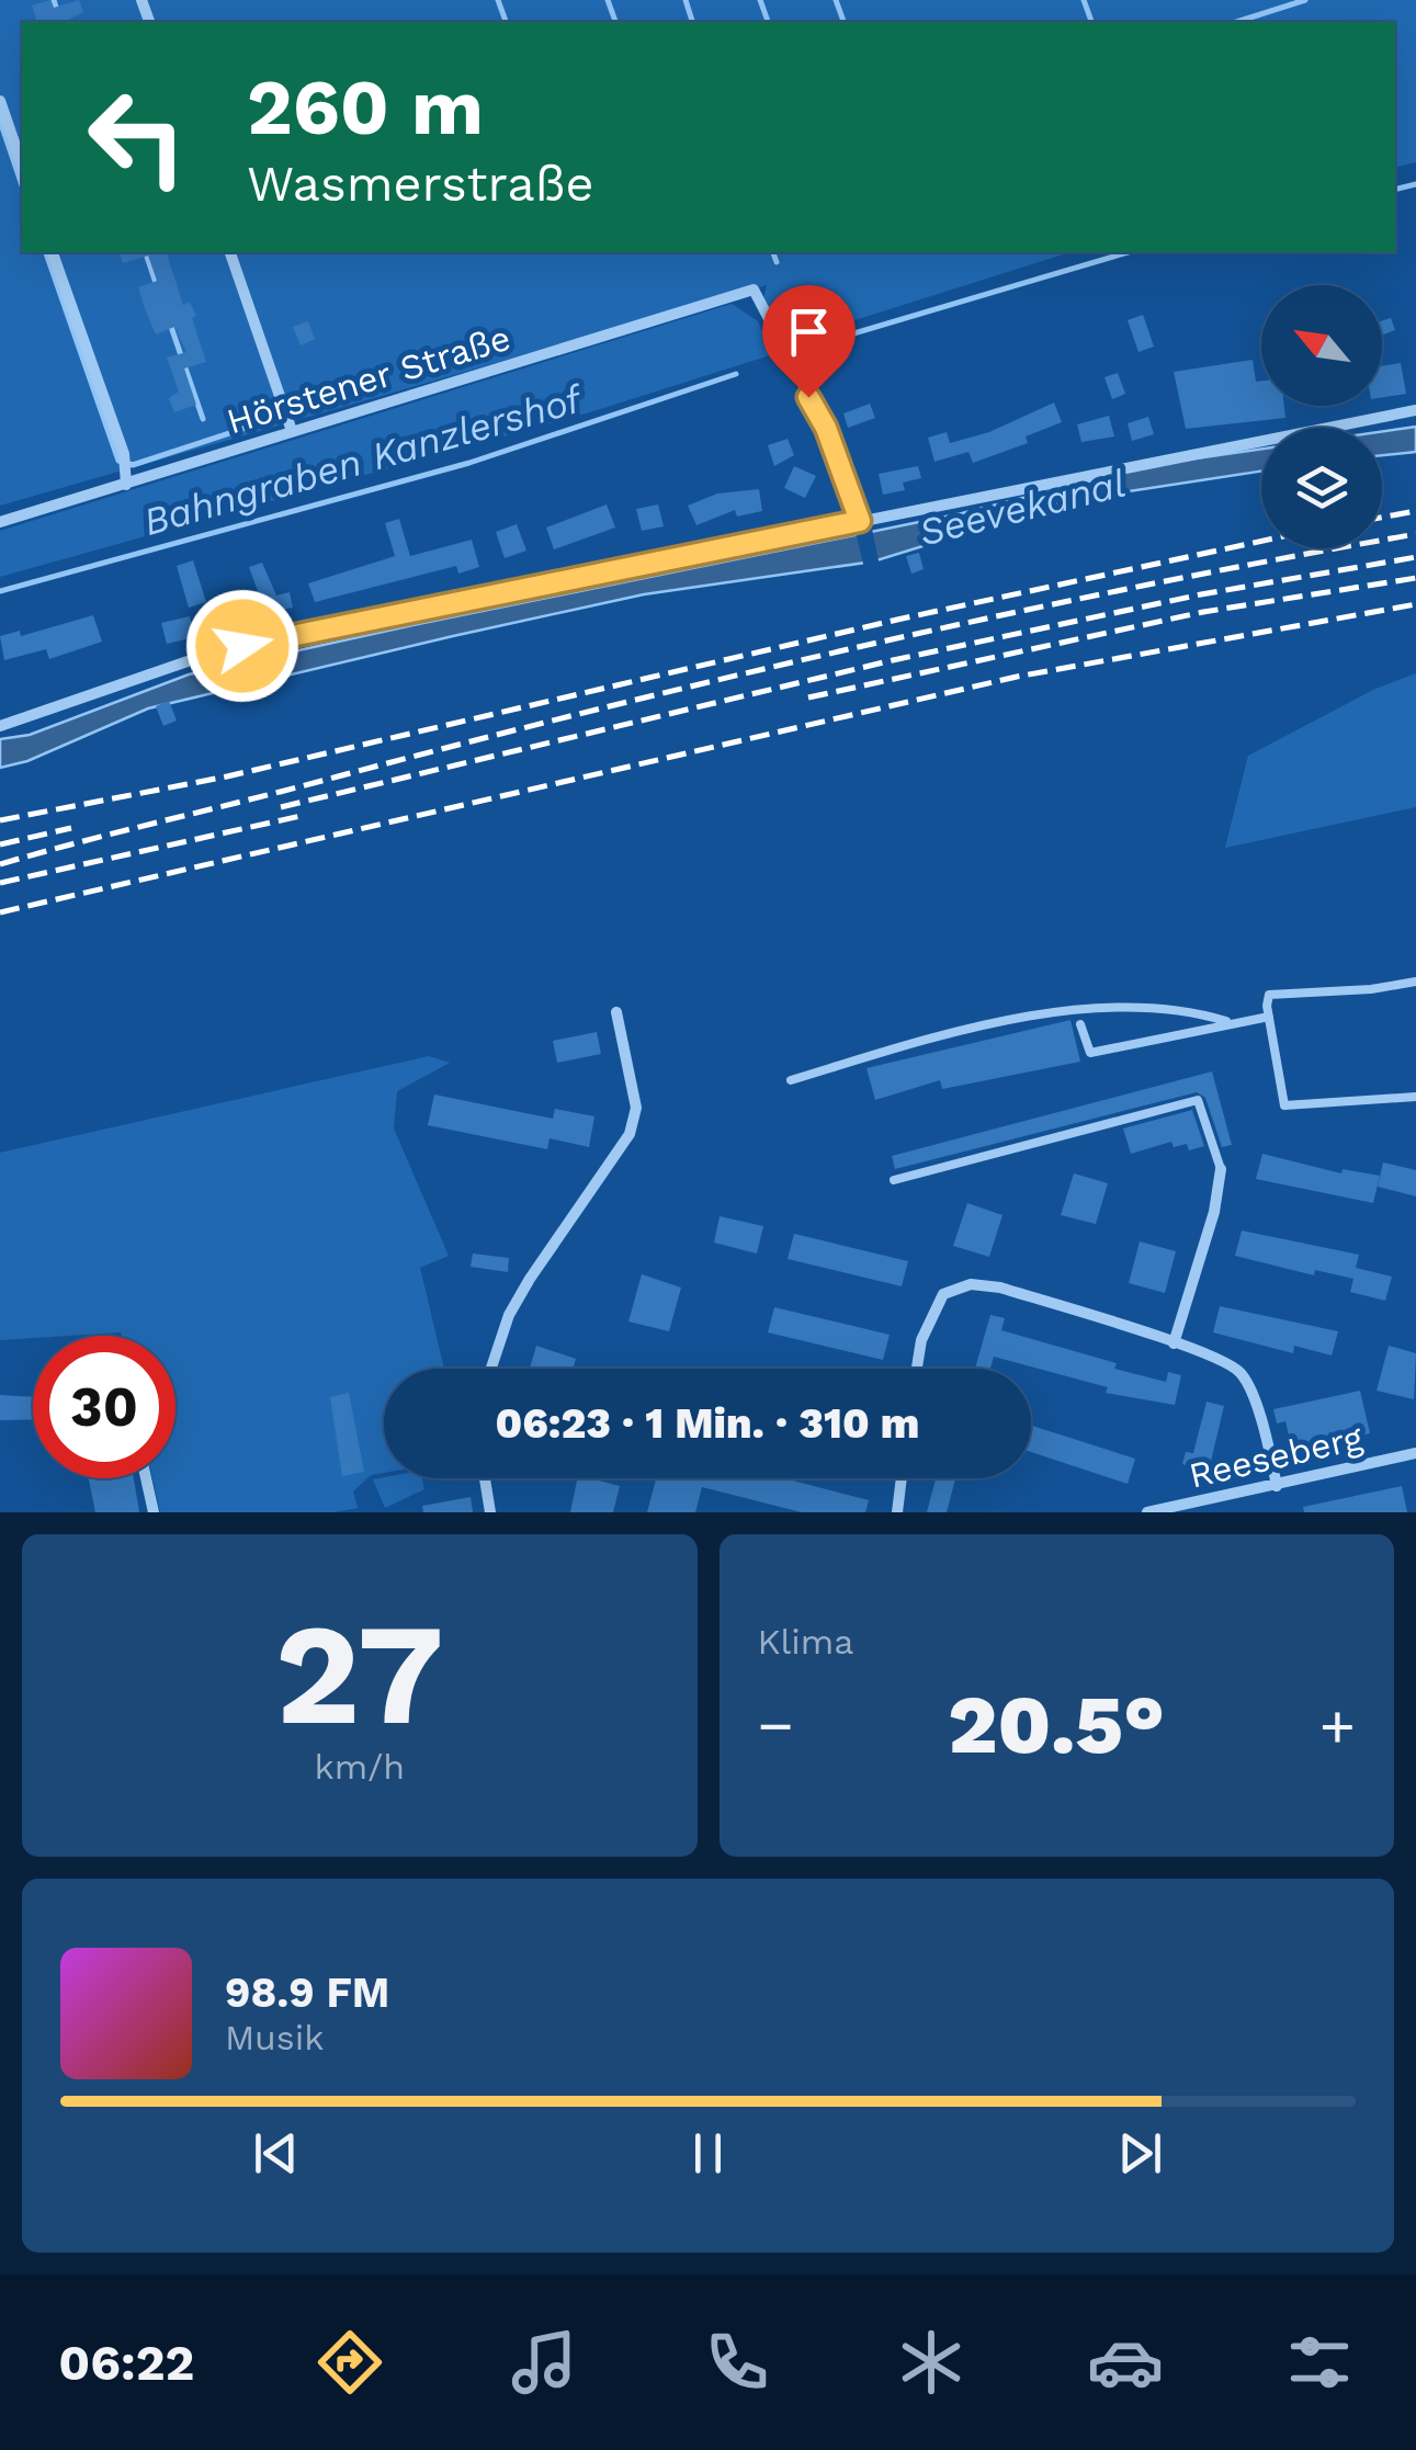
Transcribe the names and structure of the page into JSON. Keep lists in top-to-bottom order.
{
  "streets": {
    "street": ["Hörstener Straße", "Reeseberg"]
  },
  "water": ["Bahngraben Kanzlershof", "Seevekanal"],
  "north": "top left",
  "page": {
    "turn": ["260 m", "Wasmerstraße"],
    "limit": "30",
    "trip": "06:23 · 1 Min. · 310 m",
    "tile": [
      ["27", "km/h"],
      "Klima"
    ],
    "heat": ["−", "20.5°", "+"],
    "song": ["98.9 FM", "Musik"],
    "tabs": "06:22"
  }
}
